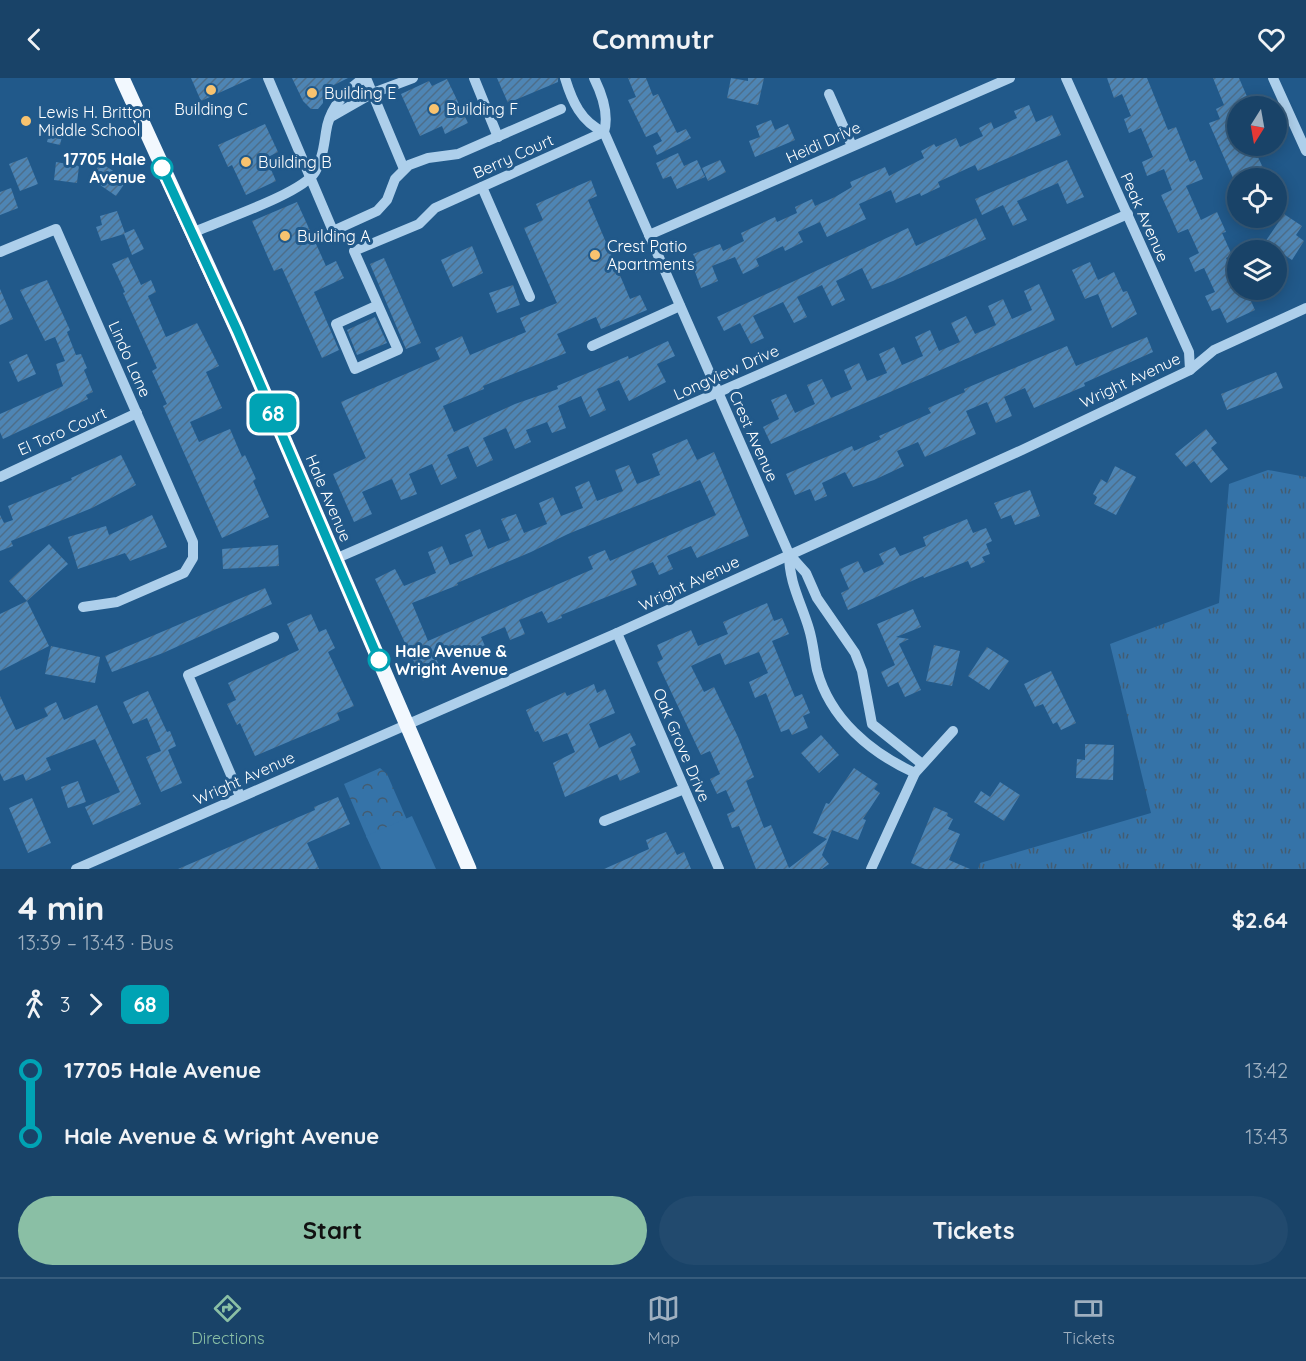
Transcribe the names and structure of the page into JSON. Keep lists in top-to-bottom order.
{
  "streets": {
    "main road": ["Hale Avenue"],
    "street": [
      "Heidi Drive",
      "Berry Court",
      "Peak Avenue",
      "Lindo Lane",
      "Longview Drive",
      "Wright Avenue",
      "El Toro Court",
      "Crest Avenue",
      "Oak Grove Drive"
    ]
  },
  "crossings": [
    ["Heidi Drive", "Crest Avenue"],
    ["Berry Court", "Crest Avenue"],
    ["Peak Avenue", "Longview Drive"],
    ["Peak Avenue", "Wright Avenue"],
    ["Lindo Lane", "El Toro Court"],
    ["Longview Drive", "Crest Avenue"],
    ["Longview Drive", "Hale Avenue"],
    ["Wright Avenue", "Crest Avenue"],
    ["Wright Avenue", "Hale Avenue"],
    ["Wright Avenue", "Oak Grove Drive"]
  ],
  "places": [
    "Building C",
    "Building E",
    "Building F",
    "Lewis H. Britton Middle School",
    "Building B",
    "17705 Hale Avenue",
    "Building A",
    "Crest Patio Apartments",
    "Hale Avenue & Wright Avenue"
  ],
  "lines": ["bus line 68"],
  "north": "bottom",
  "page": {
    "header": "Commutr",
    "on_map": "68",
    "heading": ["4 min", "13:39 – 13:43 · Bus", "$2.64"],
    "legs": ["3", "68"],
    "list": [
      {
        "name": "17705 Hale Avenue",
        "value": "13:42"
      },
      {
        "name": "Hale Avenue & Wright Avenue",
        "value": "13:43"
      }
    ],
    "buttons": ["Start", "Tickets"],
    "tabs": ["Directions", "Map", "Tickets"]
  }
}
